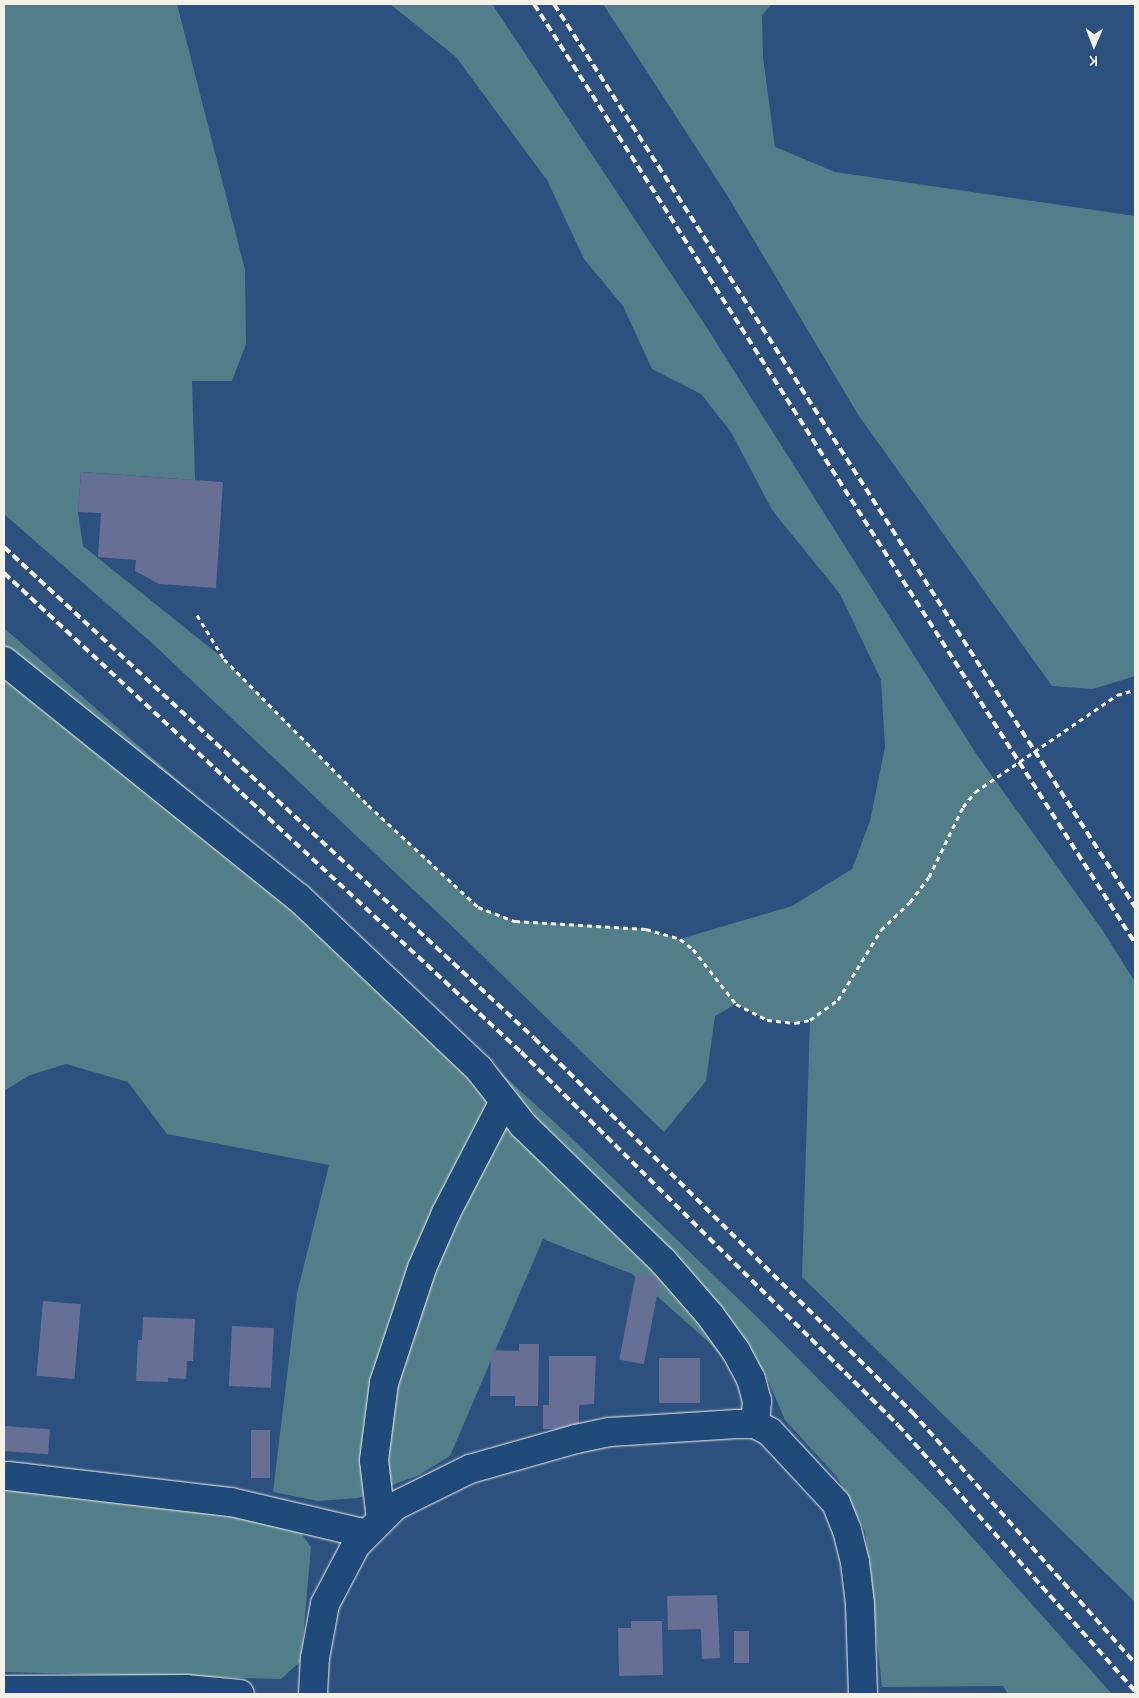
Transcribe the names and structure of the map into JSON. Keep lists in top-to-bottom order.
{
  "north": "bottom"
}
